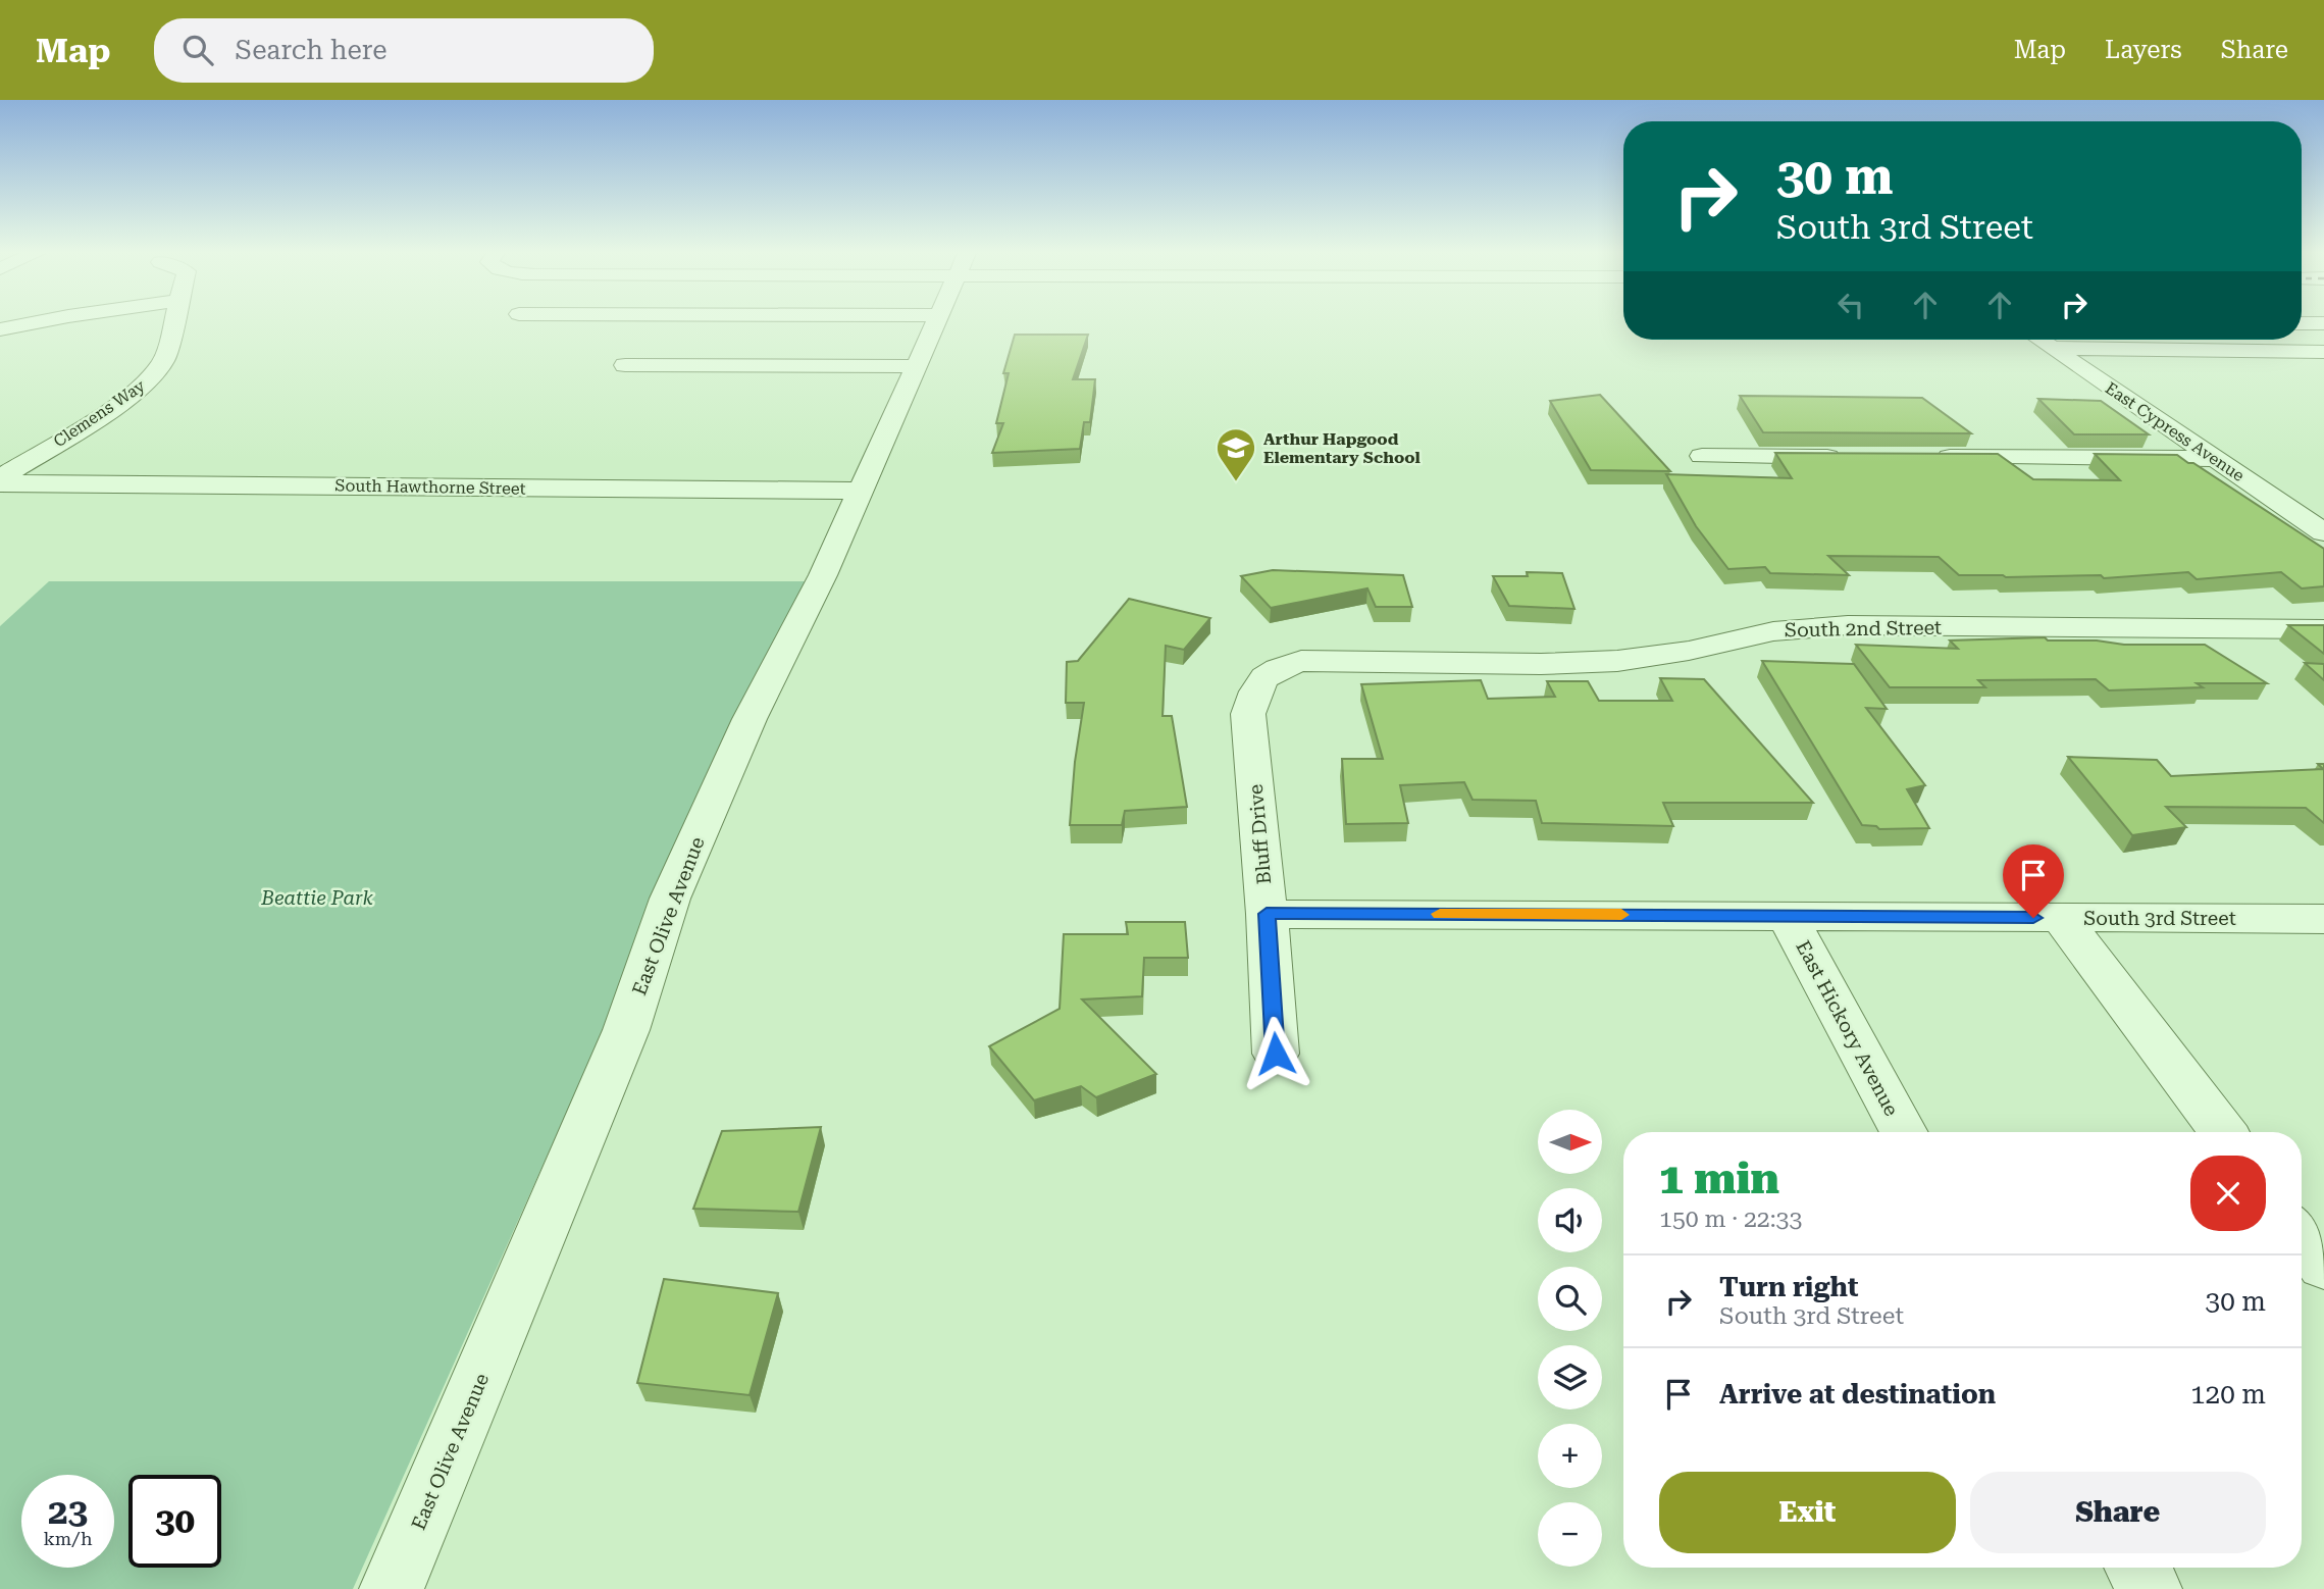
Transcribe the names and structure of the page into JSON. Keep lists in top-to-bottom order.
{
  "streets": {
    "street": [
      "Clemens Way",
      "East Cypress Avenue",
      "South Hawthorne Street",
      "South 2nd Street",
      "Bluff Drive",
      "East Olive Avenue",
      "South 3rd Street",
      "East Hickory Avenue"
    ]
  },
  "crossings": [
    ["Clemens Way", "South Hawthorne Street"],
    ["South Hawthorne Street", "East Olive Avenue"],
    ["South 2nd Street", "Bluff Drive"],
    ["Bluff Drive", "South 3rd Street"],
    ["South 3rd Street", "East Hickory Avenue"]
  ],
  "parks": ["Beattie Park"],
  "places": {
    "school or university": ["Arthur Hapgood Elementary School"]
  },
  "north": "right",
  "page": {
    "header": "Map",
    "search": "Search here",
    "nav": ["Map", "Layers", "Share"],
    "turn": ["30 m", "South 3rd Street"],
    "map_buttons": ["+", "−"],
    "heading": ["1 min", "150 m · 22:33"],
    "list": [
      {
        "name": "Turn right",
        "note": "South 3rd Street",
        "value": "30 m"
      },
      {
        "name": "Arrive at destination",
        "value": "120 m"
      }
    ],
    "buttons": ["Exit", "Share"],
    "speed": "23 km/h",
    "limit": "30"
  }
}
